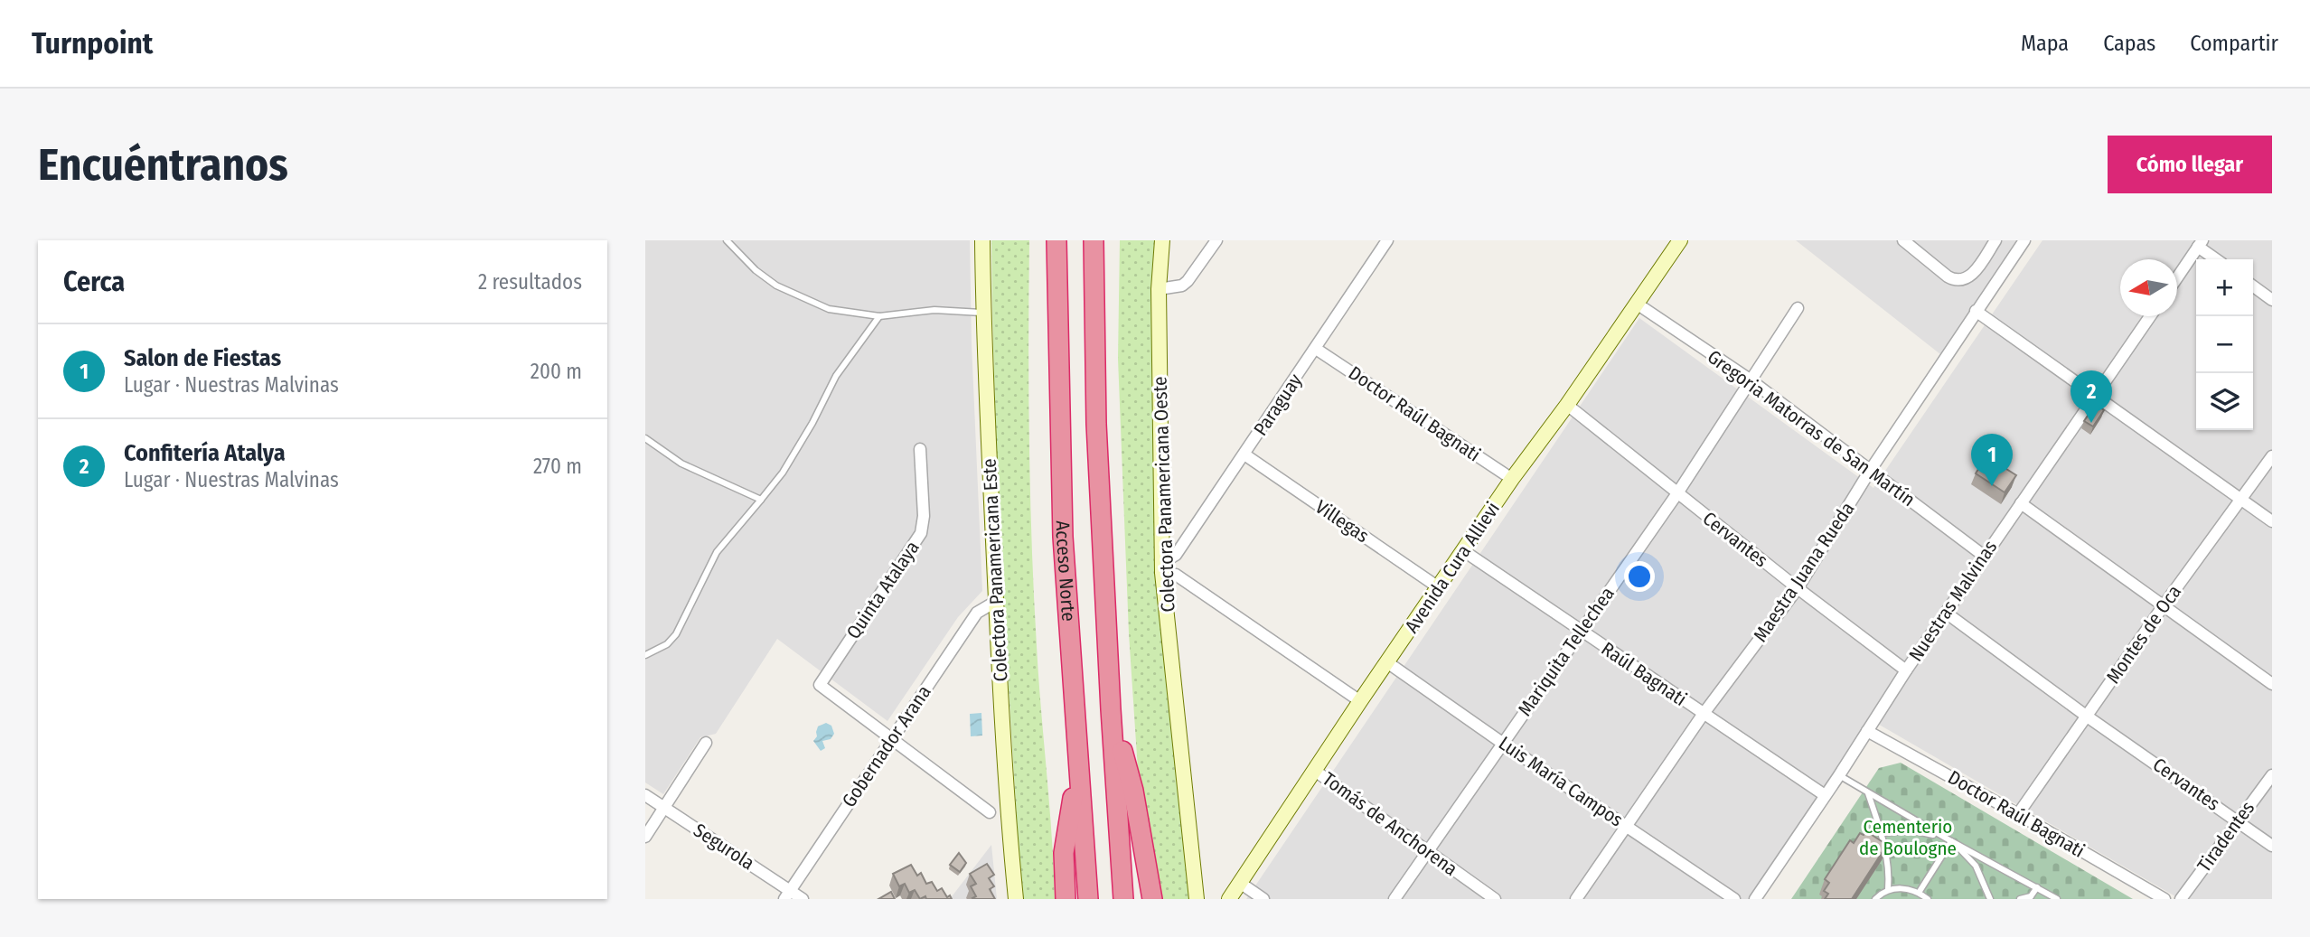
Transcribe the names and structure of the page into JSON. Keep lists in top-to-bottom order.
{
  "streets": {
    "highway": ["Acceso Norte"],
    "street": [
      "Paraguay",
      "Doctor Raúl Bagnati",
      "Gregoria Matorras de San Martín",
      "Colectora Panamericana Oeste",
      "Villegas",
      "Cervantes",
      "Avenida Cura Allievi",
      "Colectora Panamericana Este",
      "Maestra Juana Rueda",
      "Quinta Atalaya",
      "Nuestras Malvinas",
      "Montes de Oca",
      "Mariquita Tellechea",
      "Raúl Bagnati",
      "Gobernador Arana",
      "Luis María Campos",
      "Tomás de Anchorena",
      "Tiradentes",
      "Segurola"
    ]
  },
  "crossings": [
    ["Paraguay", "Doctor Raúl Bagnati"],
    ["Paraguay", "Colectora Panamericana Oeste"],
    ["Paraguay", "Villegas"],
    ["Doctor Raúl Bagnati", "Avenida Cura Allievi"],
    ["Doctor Raúl Bagnati", "Nuestras Malvinas"],
    ["Doctor Raúl Bagnati", "Montes de Oca"],
    ["Gregoria Matorras de San Martín", "Avenida Cura Allievi"],
    ["Gregoria Matorras de San Martín", "Maestra Juana Rueda"],
    ["Gregoria Matorras de San Martín", "Nuestras Malvinas"],
    ["Gregoria Matorras de San Martín", "Mariquita Tellechea"],
    ["Villegas", "Avenida Cura Allievi"],
    ["Cervantes", "Avenida Cura Allievi"],
    ["Cervantes", "Maestra Juana Rueda"],
    ["Cervantes", "Nuestras Malvinas"],
    ["Cervantes", "Montes de Oca"],
    ["Cervantes", "Mariquita Tellechea"],
    ["Cervantes", "Tiradentes"],
    ["Avenida Cura Allievi", "Raúl Bagnati"],
    ["Avenida Cura Allievi", "Luis María Campos"],
    ["Avenida Cura Allievi", "Tomás de Anchorena"],
    ["Colectora Panamericana Este", "Gobernador Arana"],
    ["Maestra Juana Rueda", "Raúl Bagnati"],
    ["Maestra Juana Rueda", "Luis María Campos"],
    ["Quinta Atalaya", "Gobernador Arana"],
    ["Nuestras Malvinas", "Raúl Bagnati"],
    ["Mariquita Tellechea", "Raúl Bagnati"],
    ["Mariquita Tellechea", "Luis María Campos"],
    ["Mariquita Tellechea", "Tomás de Anchorena"],
    ["Gobernador Arana", "Segurola"]
  ],
  "parks": ["Cementerio de Boulogne"],
  "north": "left",
  "page": {
    "header": "Turnpoint",
    "nav": ["Mapa", "Capas", "Compartir"],
    "buttons": "Cómo llegar",
    "title": "Encuéntranos",
    "heading": ["Cerca", "2 resultados"],
    "map_buttons": ["+", "−"],
    "list": [
      {
        "mark": "1",
        "name": "Salon de Fiestas",
        "note": "Lugar · Nuestras Malvinas",
        "value": "200 m"
      },
      {
        "mark": "2",
        "name": "Confitería Atalya",
        "note": "Lugar · Nuestras Malvinas",
        "value": "270 m"
      }
    ],
    "pins": ["2", "1"]
  }
}
